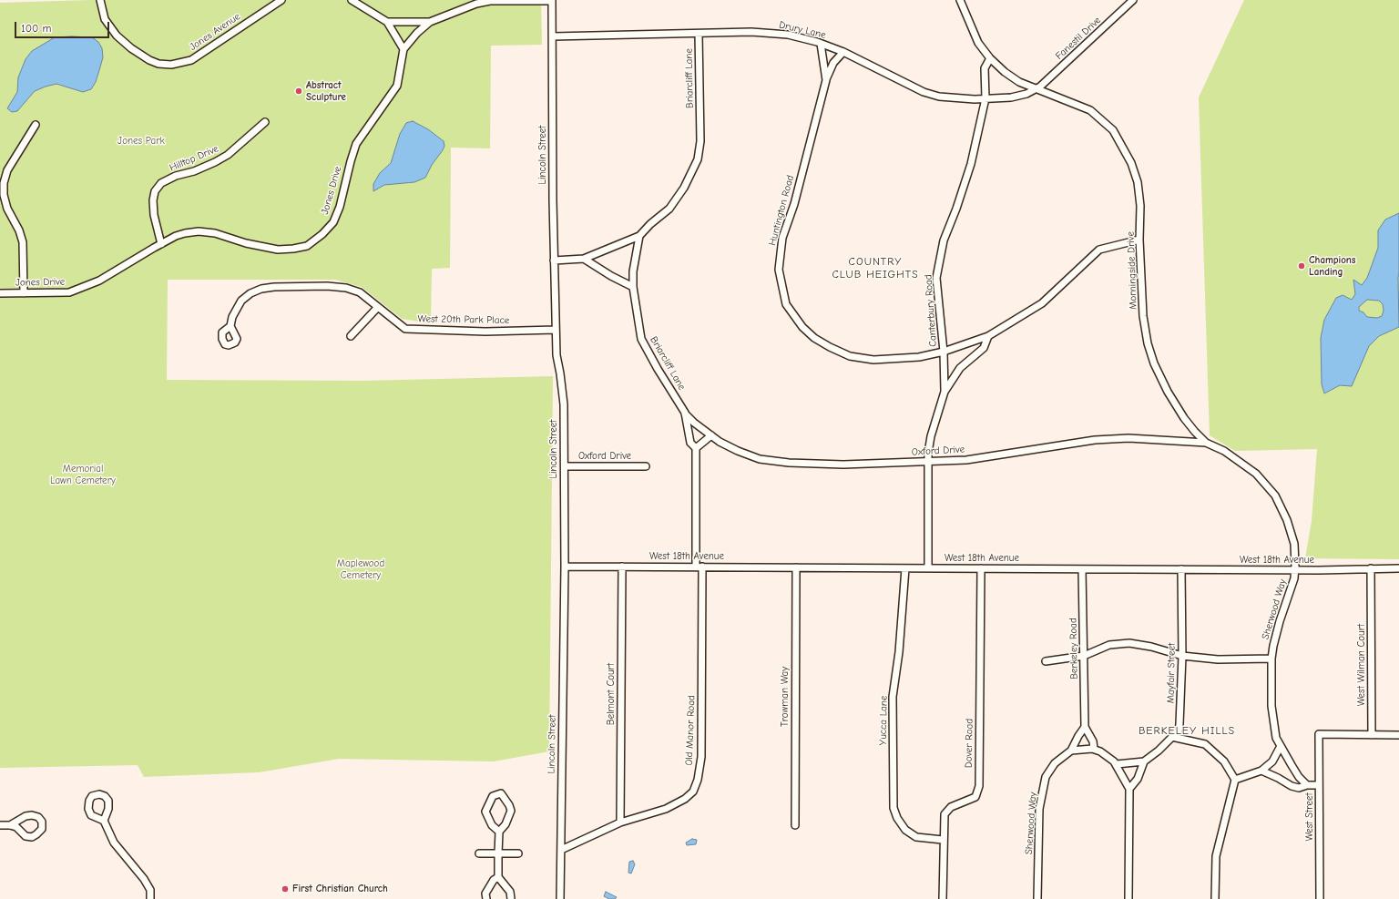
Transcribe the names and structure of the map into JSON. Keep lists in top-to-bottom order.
{
  "streets": {
    "street": [
      "Drury Lane",
      "Jones Avenue",
      "Fanestil Drive",
      "Briarcliff Lane",
      "Lincoln Street",
      "Hilltop Drive",
      "Jones Drive",
      "Huntington Road",
      "Morningside Drive",
      "Canterbury Road",
      "West 20th Park Place",
      "Oxford Drive",
      "West 18th Avenue",
      "Sherwood Way",
      "Berkeley Road",
      "West Wilman Court",
      "Mayfair Street",
      "Belmont Court",
      "Trowman Way",
      "Yucca Lane",
      "Old Manor Road",
      "Dover Road",
      "West Street"
    ]
  },
  "crossings": [
    ["Drury Lane", "Fanestil Drive"],
    ["Drury Lane", "Briarcliff Lane"],
    ["Drury Lane", "Lincoln Street"],
    ["Drury Lane", "Huntington Road"],
    ["Drury Lane", "Morningside Drive"],
    ["Drury Lane", "Canterbury Road"],
    ["Fanestil Drive", "Morningside Drive"],
    ["Briarcliff Lane", "Oxford Drive"],
    ["Briarcliff Lane", "West 18th Avenue"],
    ["Briarcliff Lane", "Old Manor Road"],
    ["Lincoln Street", "Jones Drive"],
    ["Lincoln Street", "West 20th Park Place"],
    ["Lincoln Street", "Oxford Drive"],
    ["Lincoln Street", "West 18th Avenue"],
    ["Lincoln Street", "Old Manor Road"],
    ["Hilltop Drive", "Jones Drive"],
    ["Huntington Road", "Morningside Drive"],
    ["Huntington Road", "Canterbury Road"],
    ["Morningside Drive", "Canterbury Road"],
    ["Morningside Drive", "Oxford Drive"],
    ["Morningside Drive", "West 18th Avenue"],
    ["Morningside Drive", "Sherwood Way"],
    ["Canterbury Road", "Oxford Drive"],
    ["Canterbury Road", "West 18th Avenue"],
    ["West 18th Avenue", "Sherwood Way"],
    ["West 18th Avenue", "Berkeley Road"],
    ["West 18th Avenue", "West Wilman Court"],
    ["West 18th Avenue", "Mayfair Street"],
    ["West 18th Avenue", "Belmont Court"],
    ["West 18th Avenue", "Trowman Way"],
    ["West 18th Avenue", "Yucca Lane"],
    ["West 18th Avenue", "Old Manor Road"],
    ["West 18th Avenue", "Dover Road"],
    ["Berkeley Road", "Mayfair Street"],
    ["West Wilman Court", "West Street"],
    ["Belmont Court", "Old Manor Road"],
    ["Yucca Lane", "Dover Road"]
  ],
  "districts": ["COUNTRY CLUB HEIGHTS", "BERKELEY HILLS"],
  "parks": ["Jones Park", "Memorial Lawn Cemetery", "Maplewood Cemetery"],
  "places": ["Abstract Sculpture", "Champions Landing", "First Christian Church"],
  "scale_bar": "100 m"
}
